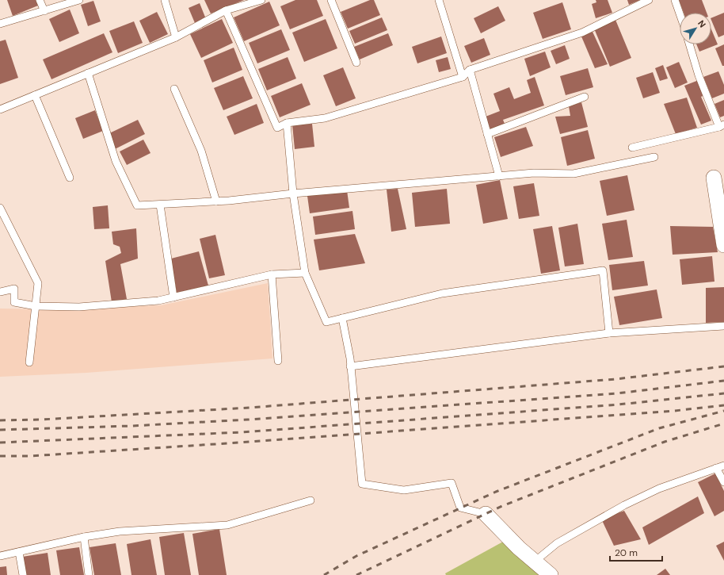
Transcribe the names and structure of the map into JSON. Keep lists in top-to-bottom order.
{
  "scale_bar": "20 m",
  "north": "top right"
}
